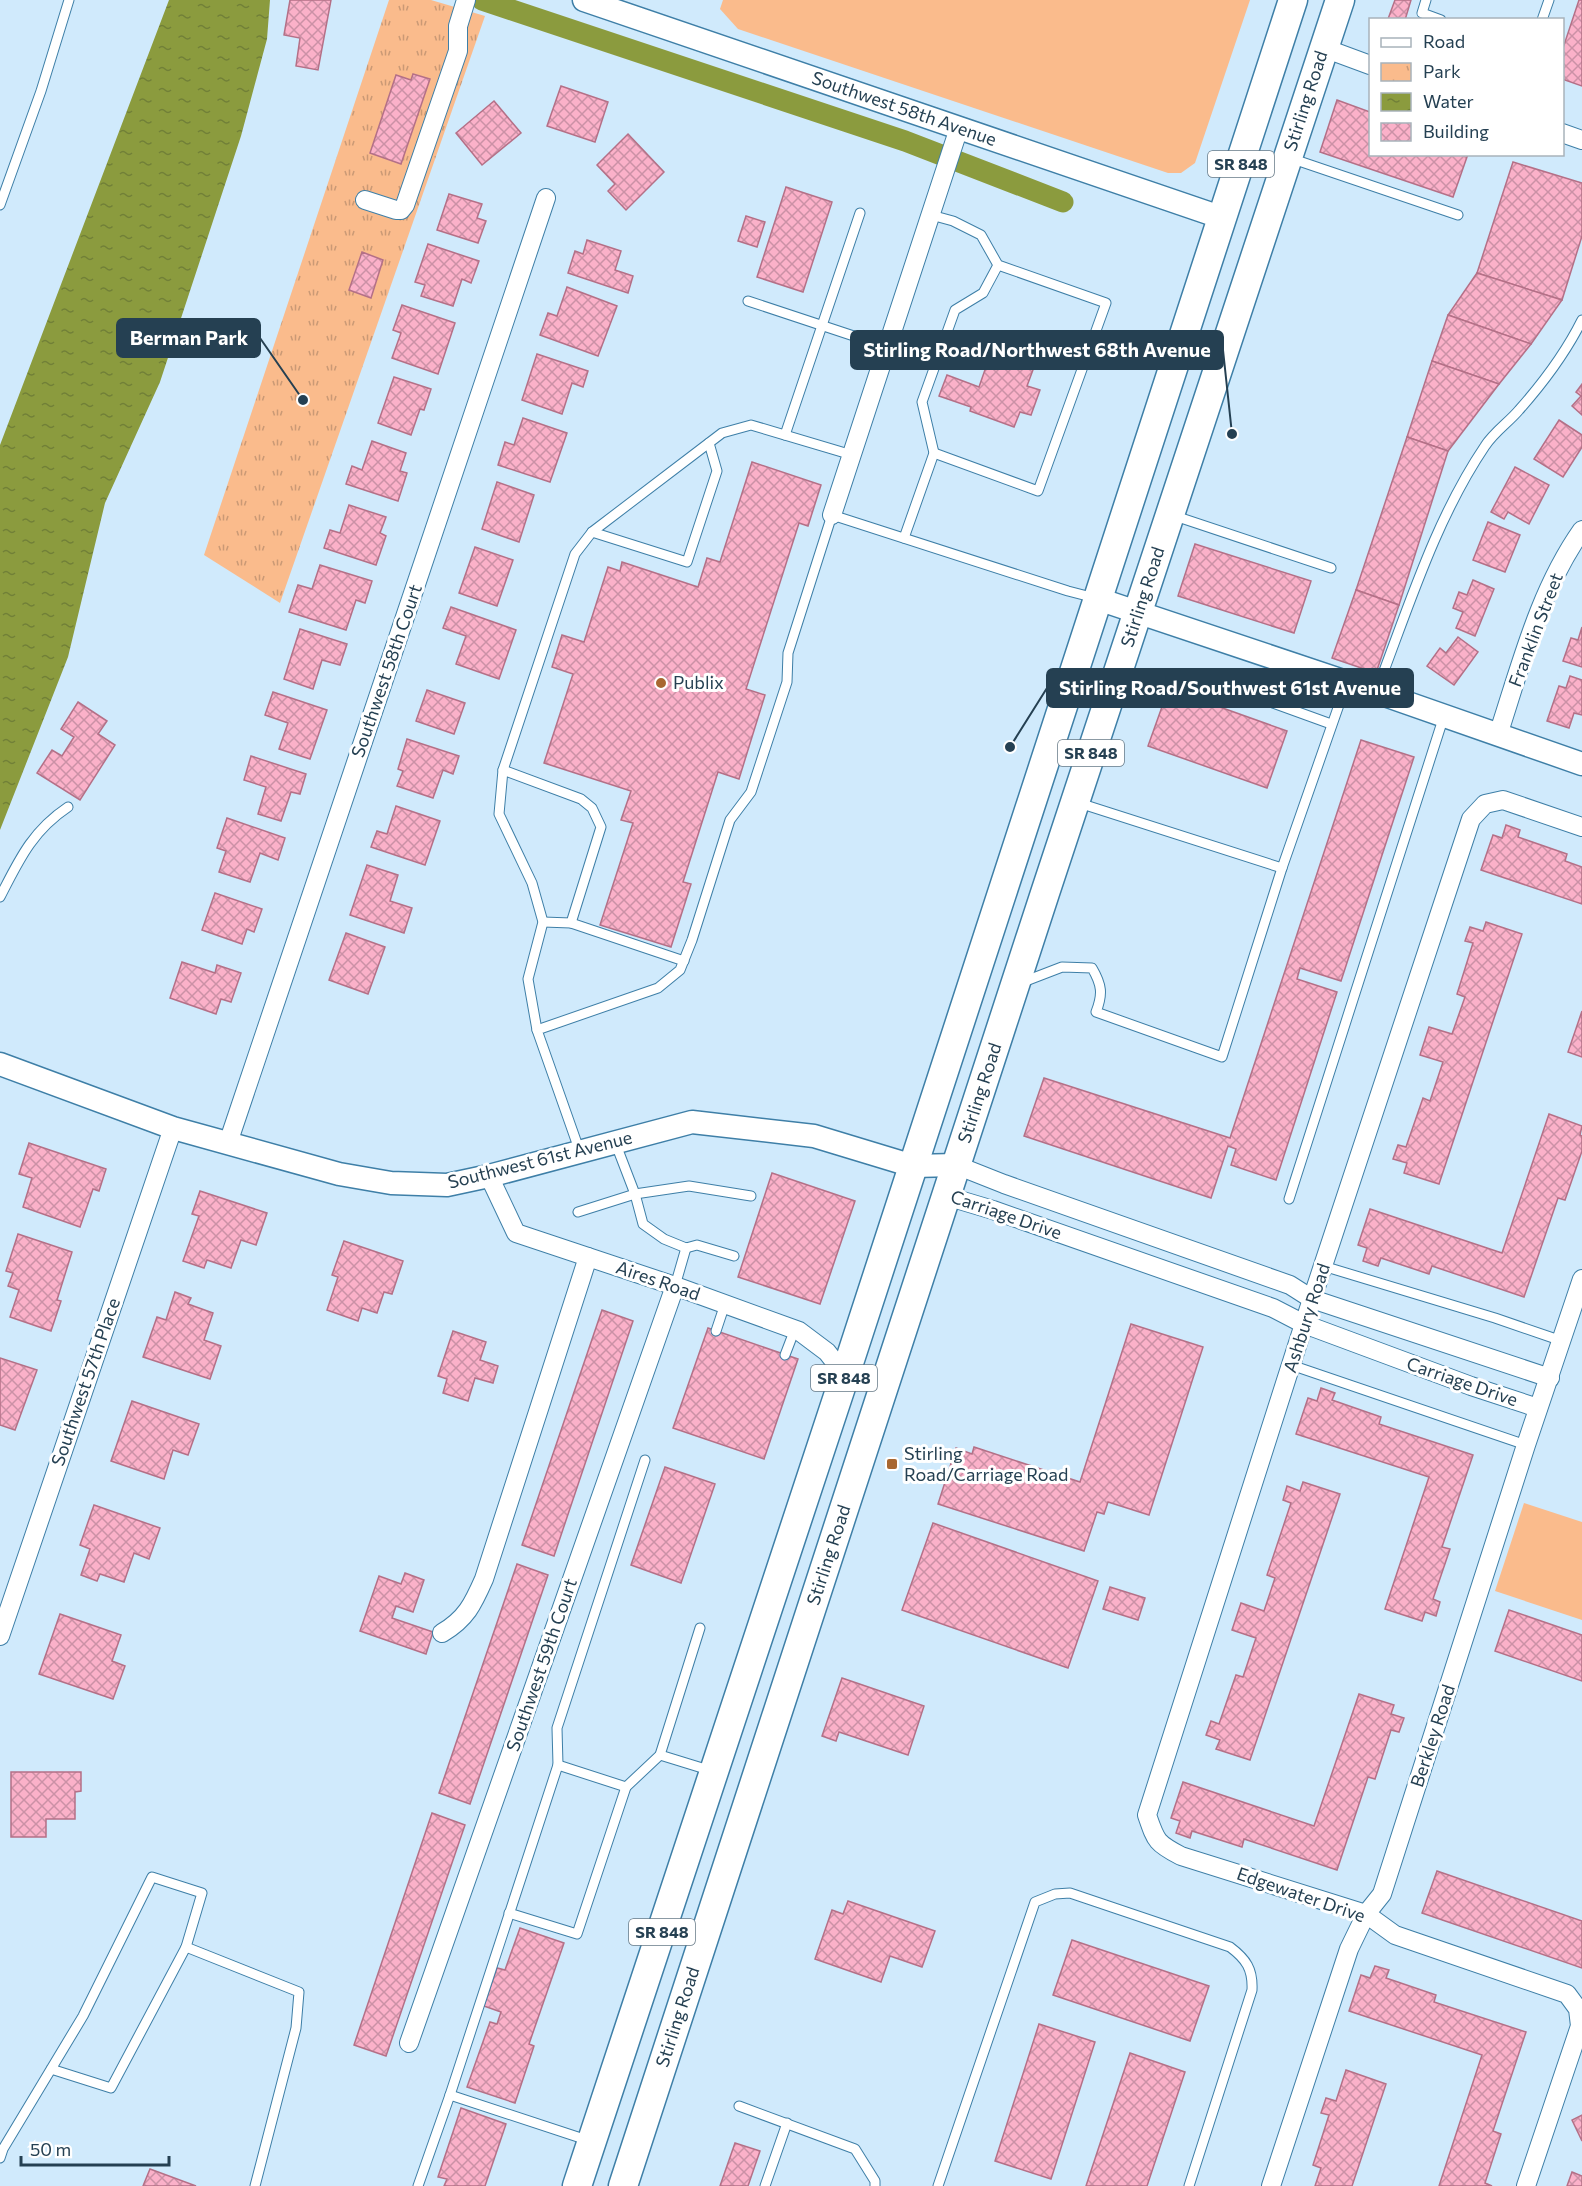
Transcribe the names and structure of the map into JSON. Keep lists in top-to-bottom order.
{
  "streets": {
    "main road": ["Stirling Road", "SR 848"],
    "street": [
      "Southwest 58th Avenue",
      "Franklin Street",
      "Southwest 58th Court",
      "Southwest 61st Avenue",
      "Carriage Drive",
      "Aires Road",
      "Ashbury Road",
      "Southwest 57th Place",
      "Southwest 59th Court",
      "Berkley Road",
      "Edgewater Drive"
    ]
  },
  "crossings": [
    ["Stirling Road", "Carriage Drive"],
    ["Southwest 58th Avenue", "SR 848"],
    ["SR 848", "Southwest 61st Avenue"],
    ["SR 848", "Carriage Drive"],
    ["SR 848", "Aires Road"],
    ["Southwest 58th Court", "Southwest 61st Avenue"],
    ["Southwest 61st Avenue", "Carriage Drive"],
    ["Southwest 61st Avenue", "Aires Road"],
    ["Southwest 61st Avenue", "Southwest 57th Place"],
    ["Carriage Drive", "Ashbury Road"],
    ["Carriage Drive", "Berkley Road"],
    ["Aires Road", "Southwest 59th Court"],
    ["Ashbury Road", "Edgewater Drive"],
    ["Berkley Road", "Edgewater Drive"]
  ],
  "places": {
    "other": [
      "Berman Park",
      "Stirling Road/Northwest 68th Avenue",
      "Publix",
      "Stirling Road/Southwest 61st Avenue"
    ],
    "transit": ["Stirling Road/Carriage Road"]
  },
  "legend": [
    "Road",
    "Park",
    "Water",
    "Building"
  ],
  "scale_bar": "50 m"
}
